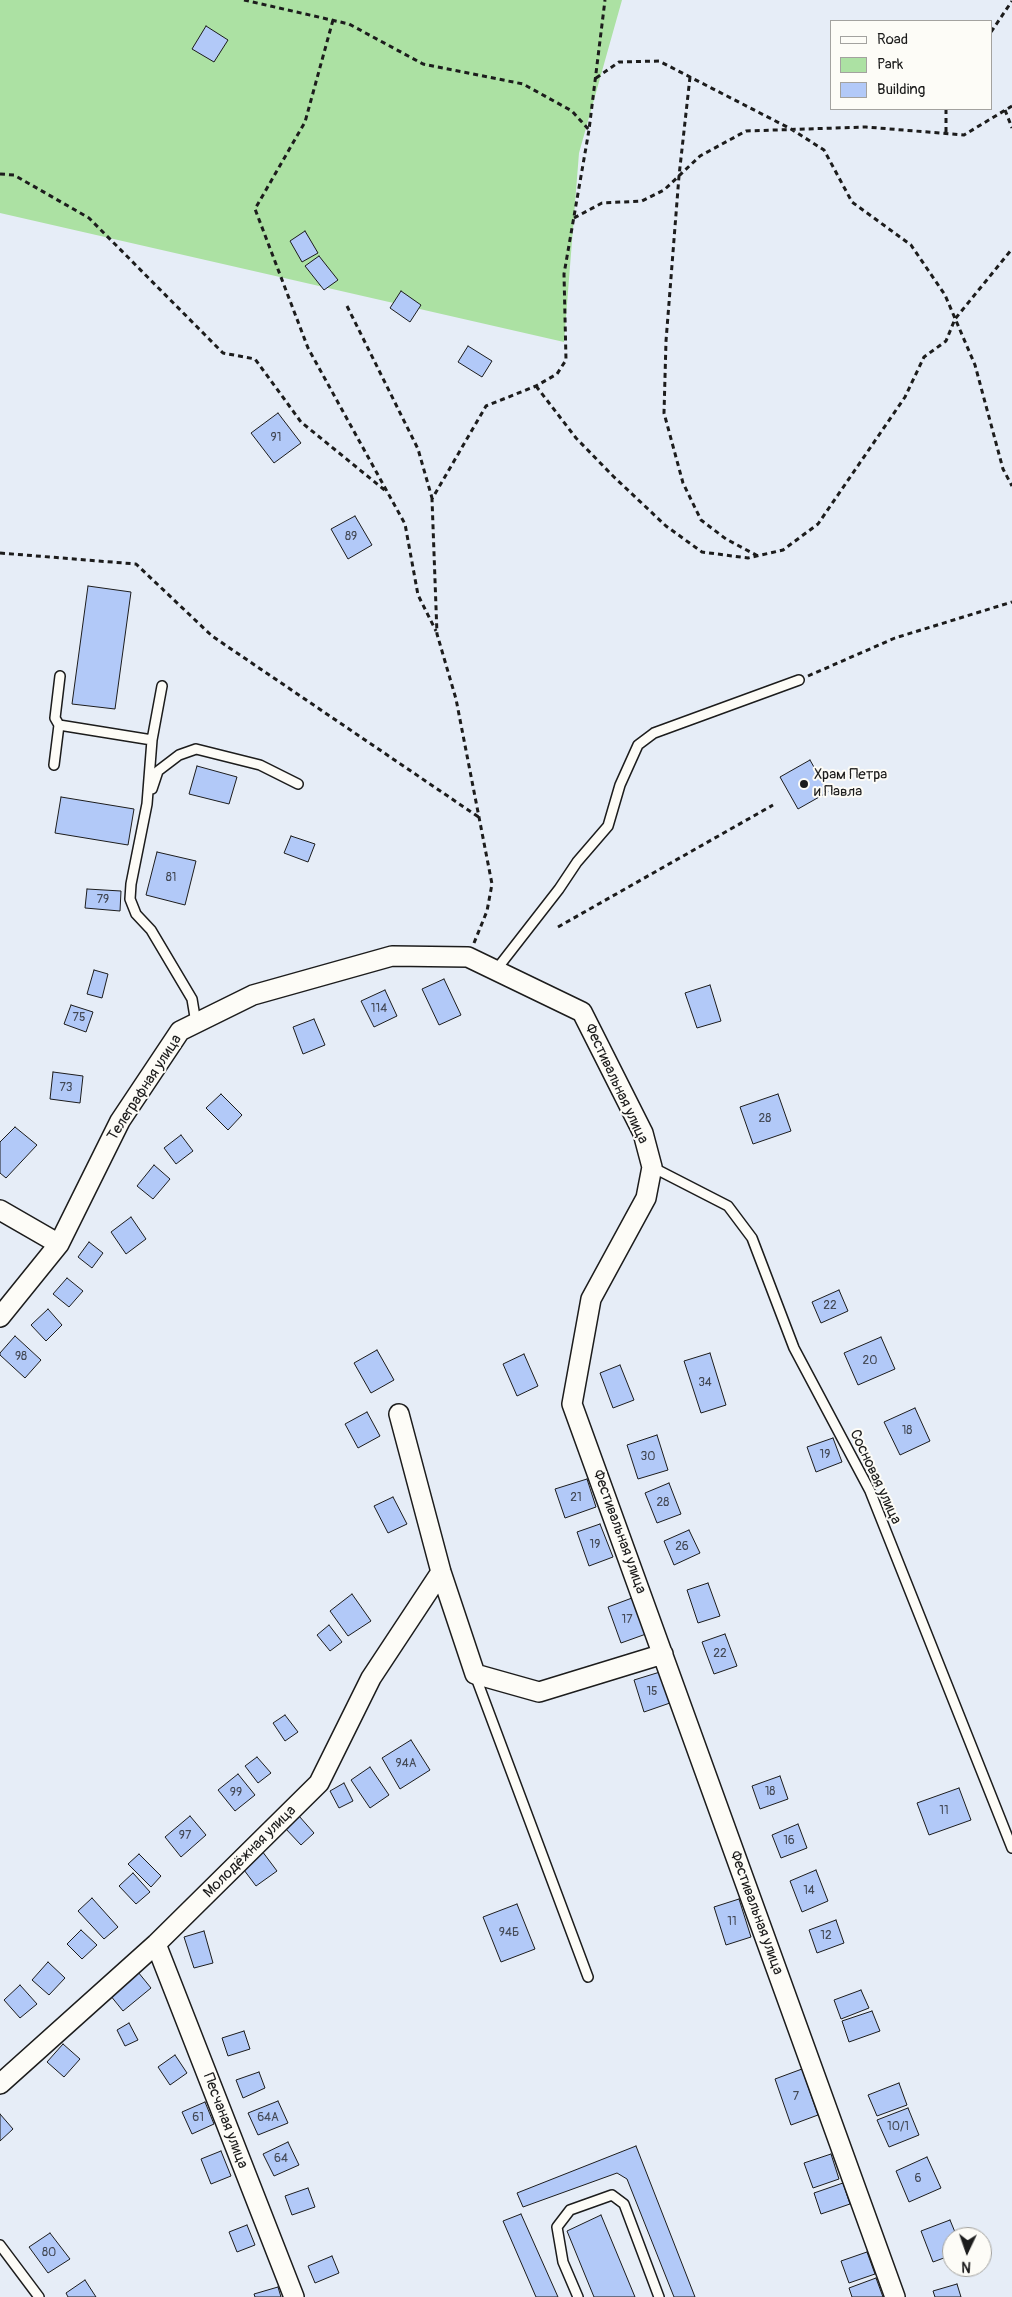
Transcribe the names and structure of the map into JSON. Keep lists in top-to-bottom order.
{
  "streets": {
    "street": [
      "Фестивальная улица",
      "Телеграфная улица",
      "Молодёжная улица",
      "Песчаная улица"
    ],
    "lane": ["Сосновая улица"]
  },
  "crossings": [
    ["Фестивальная улица", "Телеграфная улица"],
    ["Фестивальная улица", "Сосновая улица"],
    ["Молодёжная улица", "Песчаная улица"]
  ],
  "places": ["Храм Петра и Павла"],
  "house_numbers": [
    "91",
    "89",
    "81",
    "79",
    "114",
    "75",
    "73",
    "28",
    "22",
    "98",
    "20",
    "34",
    "18",
    "19",
    "30",
    "21",
    "28",
    "19",
    "26",
    "17",
    "22",
    "15",
    "94А",
    "18",
    "99",
    "11",
    "97",
    "16",
    "14",
    "11",
    "94Б",
    "12",
    "7",
    "61",
    "64А",
    "10/1",
    "64",
    "6",
    "80"
  ],
  "legend": ["Road", "Park", "Building"],
  "north": "bottom"
}
